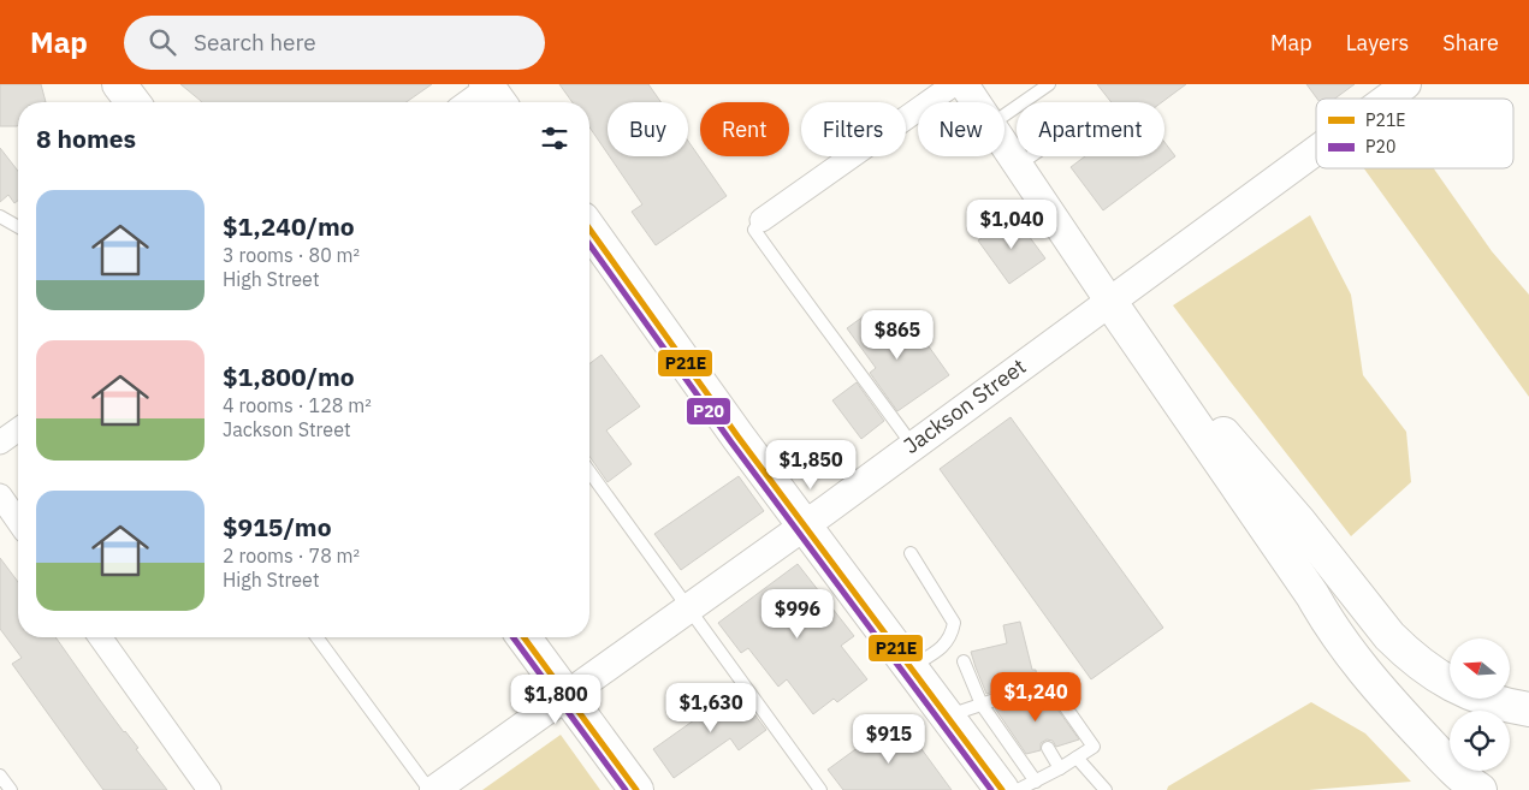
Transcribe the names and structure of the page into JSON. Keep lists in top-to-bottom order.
{
  "streets": {
    "street": ["Jackson Street"]
  },
  "lines": ["transit line P21E", "transit line P20"],
  "legend": ["P21E", "P20"],
  "north": "left",
  "page": {
    "header": "Map",
    "search": "Search here",
    "nav": ["Map", "Layers", "Share"],
    "chip": [
      "Buy",
      "Rent",
      "Filters",
      "New",
      "Apartment"
    ],
    "heading": "8 homes",
    "list": [
      {
        "name": "$1,240/mo",
        "note": "3 rooms · 80 m² · High Street"
      },
      {
        "name": "$1,800/mo",
        "note": "4 rooms · 128 m² · Jackson Street"
      },
      {
        "name": "$915/mo",
        "note": "2 rooms · 78 m² · High Street"
      }
    ],
    "price": [
      "$1,040",
      "$865",
      "$1,850",
      "$996",
      "$1,240",
      "$1,800",
      "$1,630",
      "$915"
    ]
  }
}
